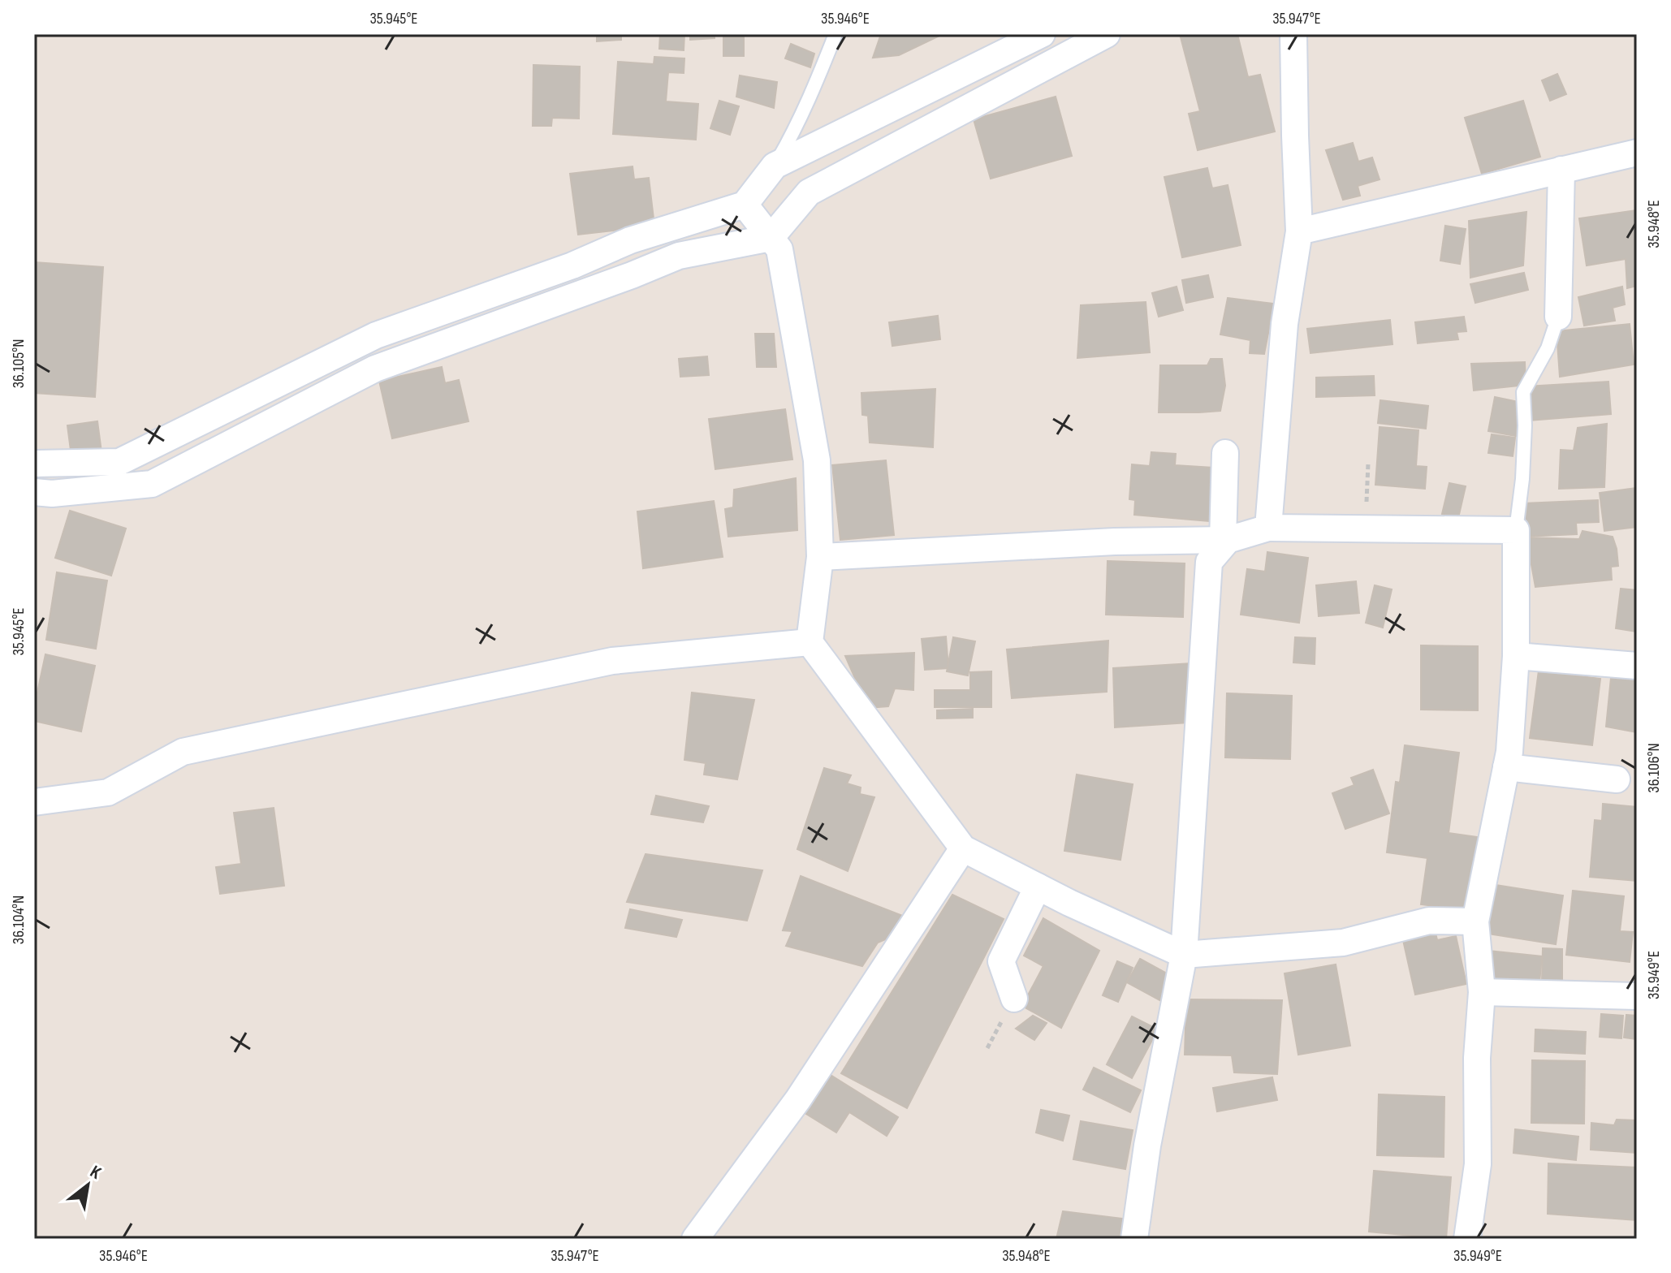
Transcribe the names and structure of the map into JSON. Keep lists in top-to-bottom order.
{
  "north": "top right",
  "coordinates": [
    "35.945°E",
    "35.946°E",
    "35.947°E",
    "35.948°E",
    "36.105°N",
    "36.106°N",
    "36.104°N",
    "35.949°E"
  ]
}
